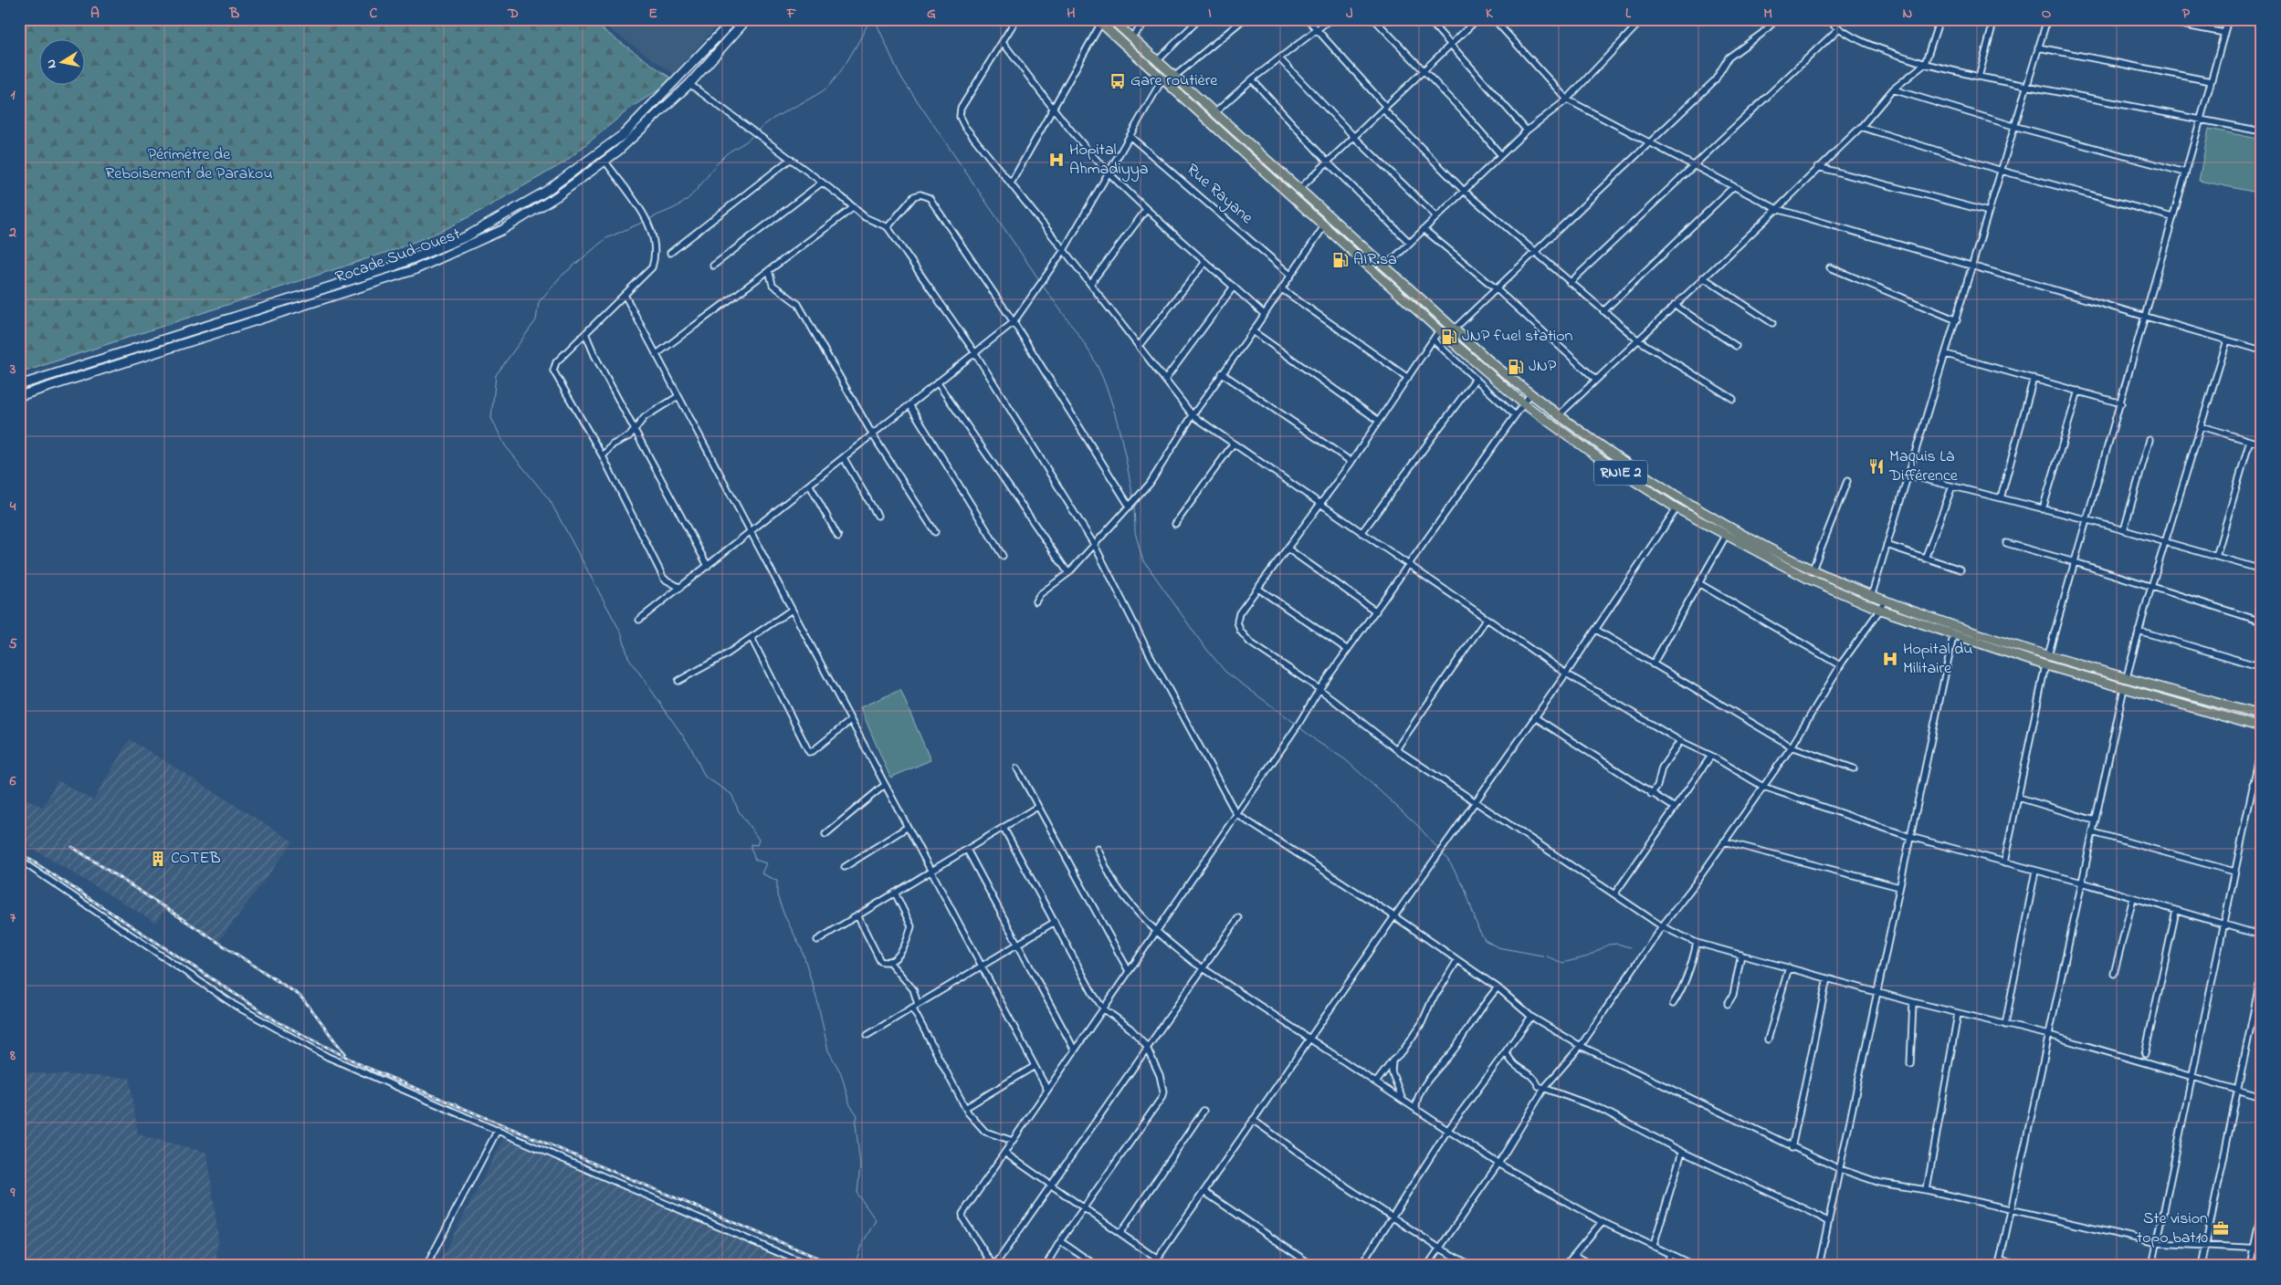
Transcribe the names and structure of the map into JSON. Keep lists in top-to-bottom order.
{
  "streets": {
    "main road": ["Rocade Sud-Ouest", "RNIE 2"],
    "street": ["Rue Rayane"]
  },
  "parks": ["Périmètre de Reboisement de Parakou"],
  "places": {
    "bus stop": ["Gare routière"],
    "hospital": ["Hopital Ahmadiyya", "Hopital du Militaire"],
    "fuel station": ["AIR.sa", "JNP fuel station", "JNP"],
    "restaurant": ["Maquis Là Différence"],
    "building": ["COTEB"],
    "office": ["Ste vision topo bat10"]
  },
  "north": "left",
  "grid": {
    "columns": [
      "A",
      "B",
      "C",
      "D",
      "E",
      "F",
      "G",
      "H",
      "I",
      "J",
      "K",
      "L",
      "M",
      "N",
      "O",
      "P"
    ],
    "rows": [
      "1",
      "2",
      "3",
      "4",
      "5",
      "6",
      "7",
      "8",
      "9"
    ]
  }
}
